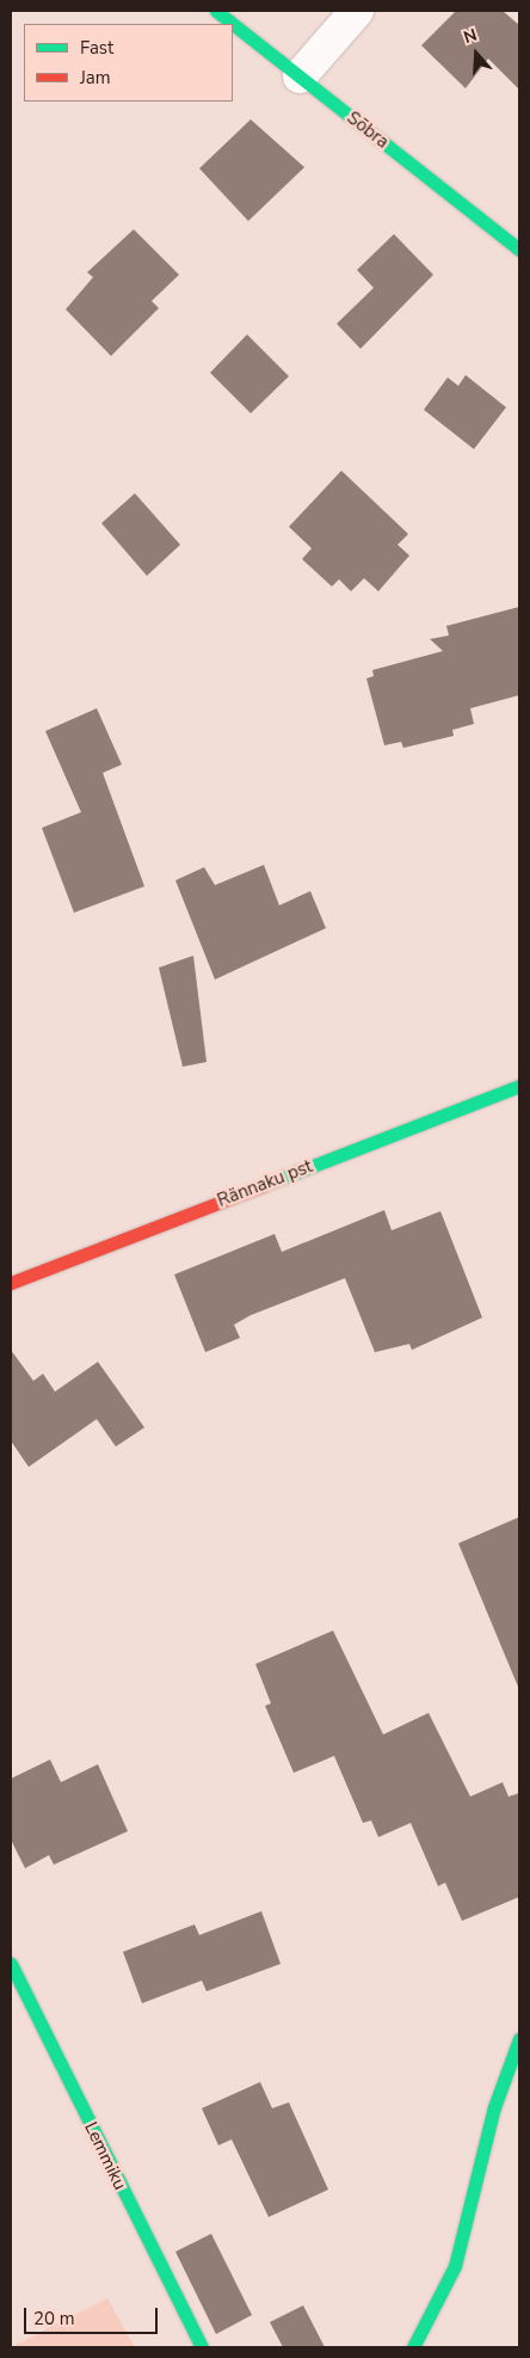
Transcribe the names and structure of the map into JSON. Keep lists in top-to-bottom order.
{
  "streets": {
    "street": ["Sõbra", "Rännaku pst", "Lemmiku"]
  },
  "legend": ["Fast", "Jam"],
  "scale_bar": "20 m",
  "north": "top"
}
